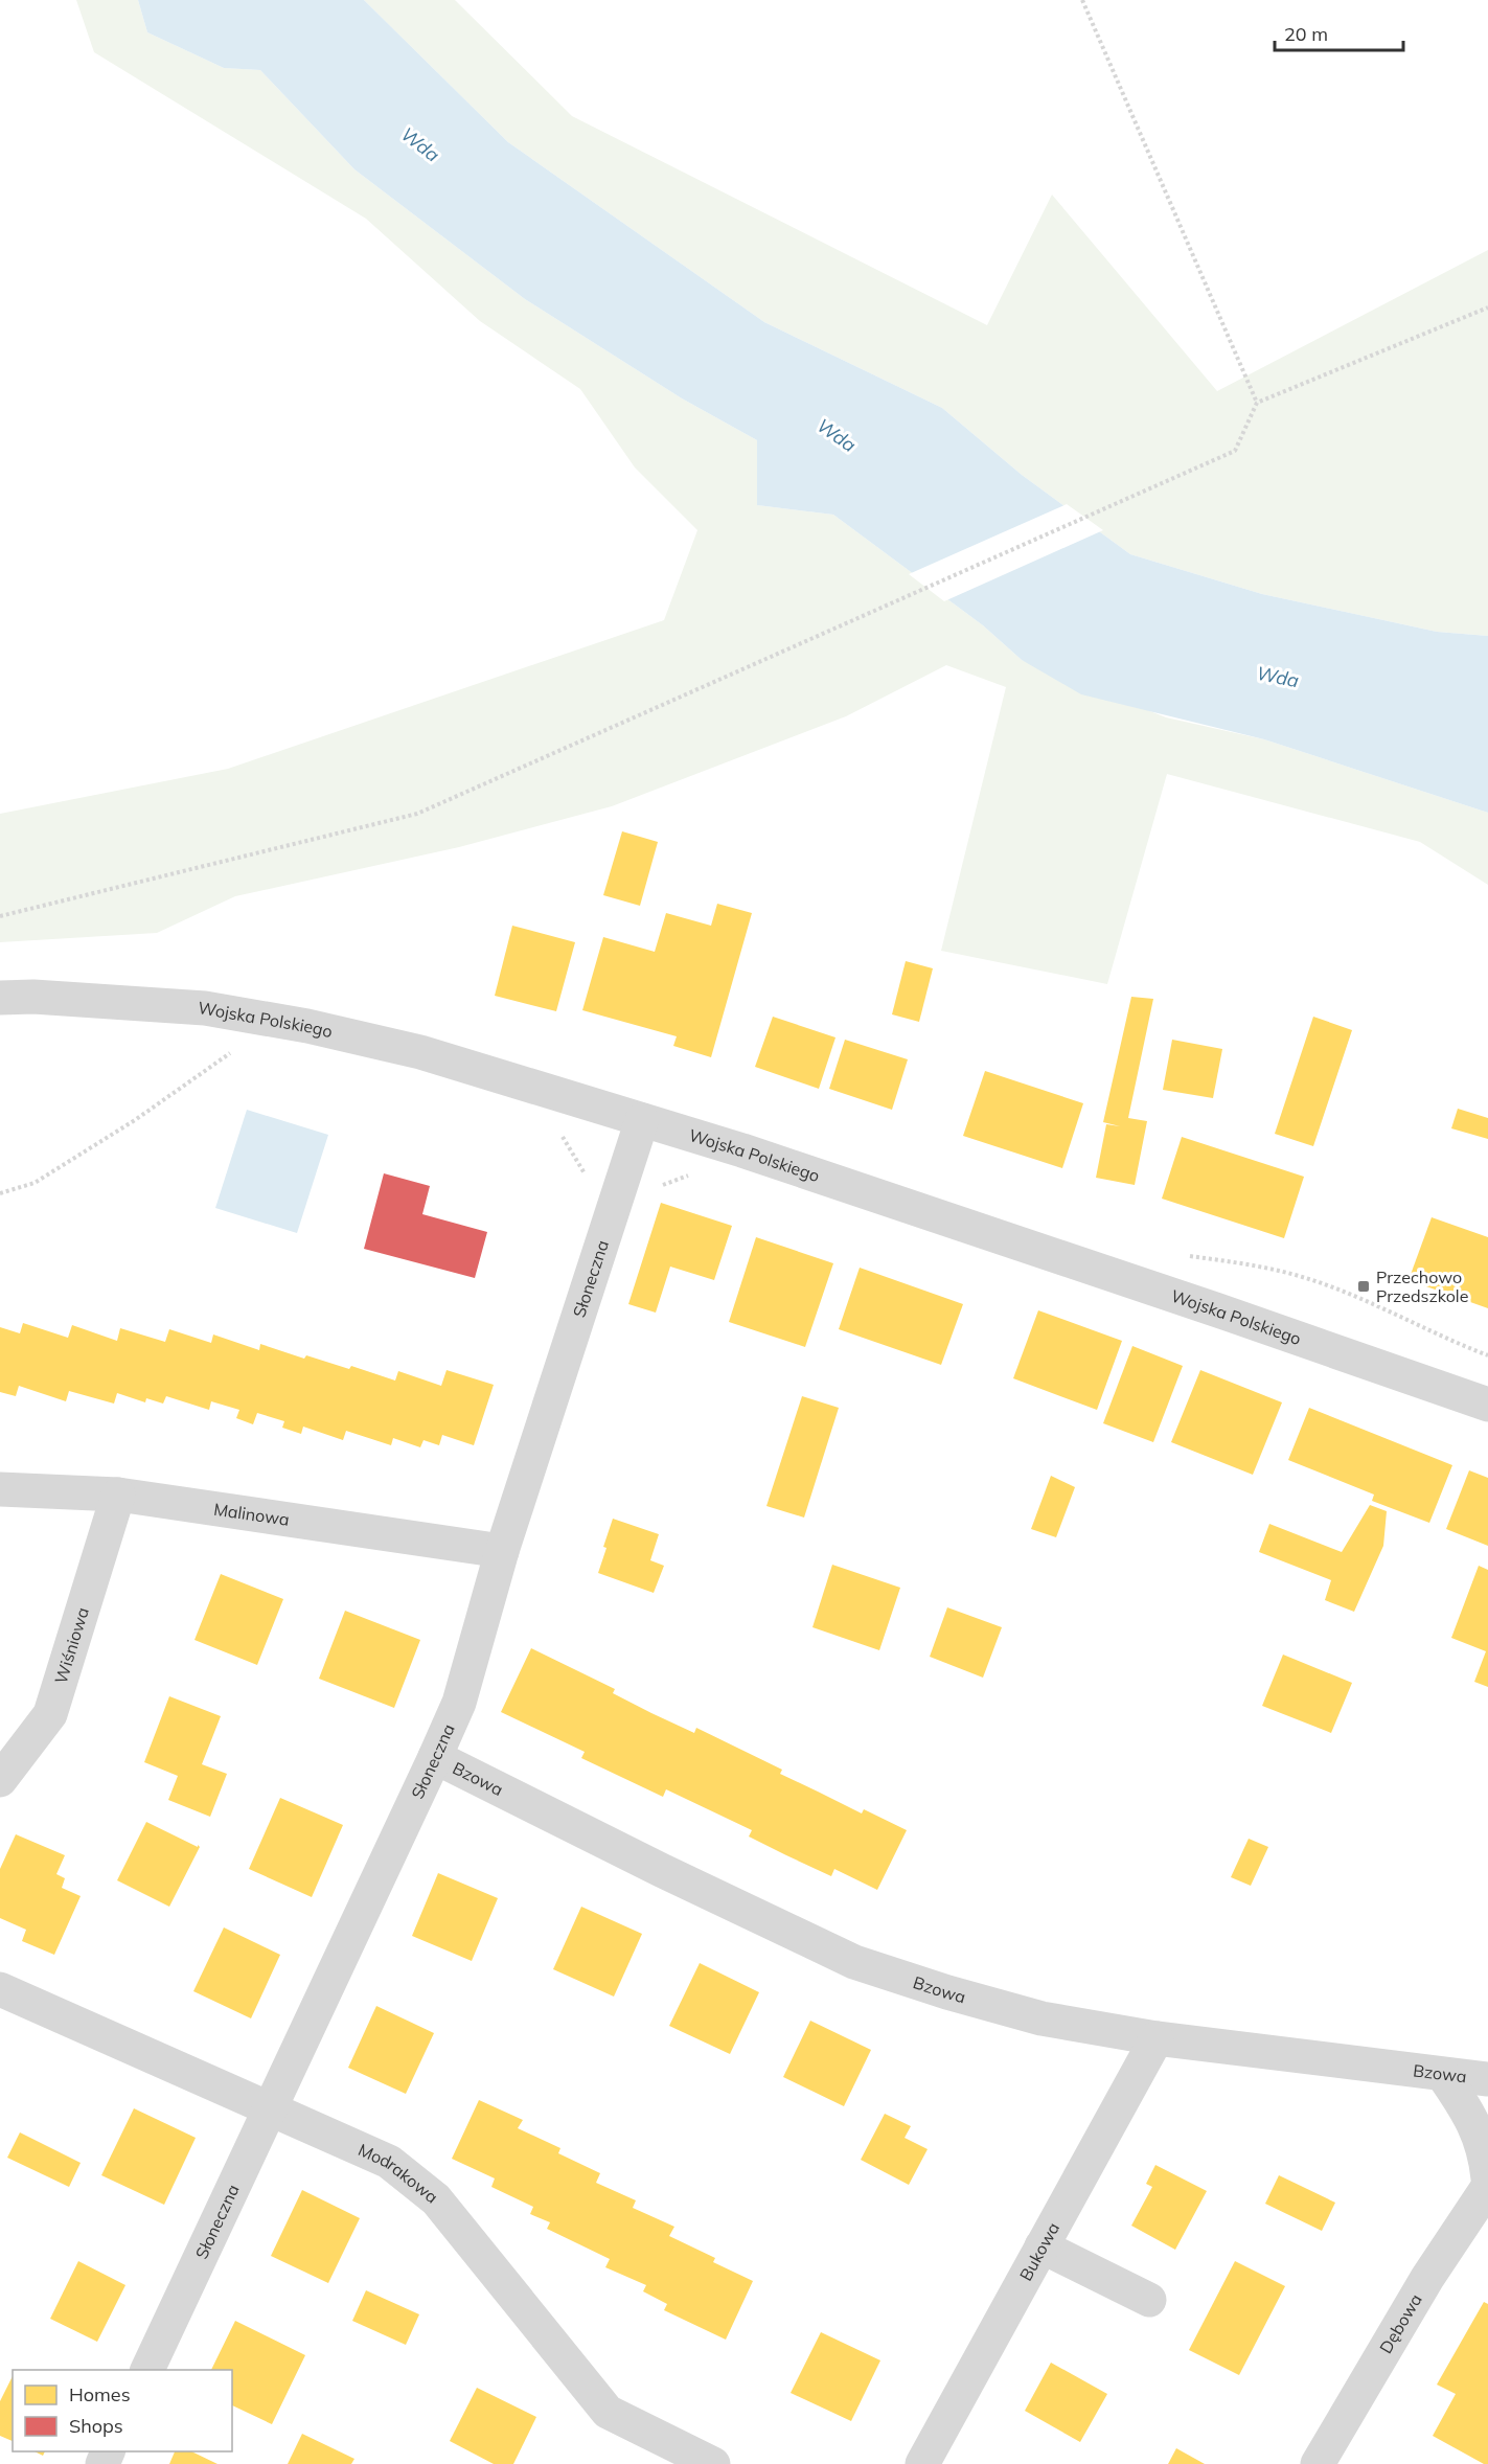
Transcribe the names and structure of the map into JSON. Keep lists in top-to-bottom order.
{
  "streets": {
    "street": [
      "Wojska Polskiego",
      "Słoneczna",
      "Malinowa",
      "Wiśniowa",
      "Bzowa",
      "Modrakowa",
      "Bukowa",
      "Dębowa"
    ]
  },
  "crossings": [
    ["Wojska Polskiego", "Słoneczna"],
    ["Słoneczna", "Malinowa"],
    ["Słoneczna", "Bzowa"],
    ["Słoneczna", "Modrakowa"],
    ["Malinowa", "Wiśniowa"],
    ["Bzowa", "Bukowa"]
  ],
  "water": ["Wda"],
  "places": {
    "transit": ["Przechowo Przedszkole"]
  },
  "legend": ["Homes", "Shops"],
  "scale_bar": "20 m"
}
